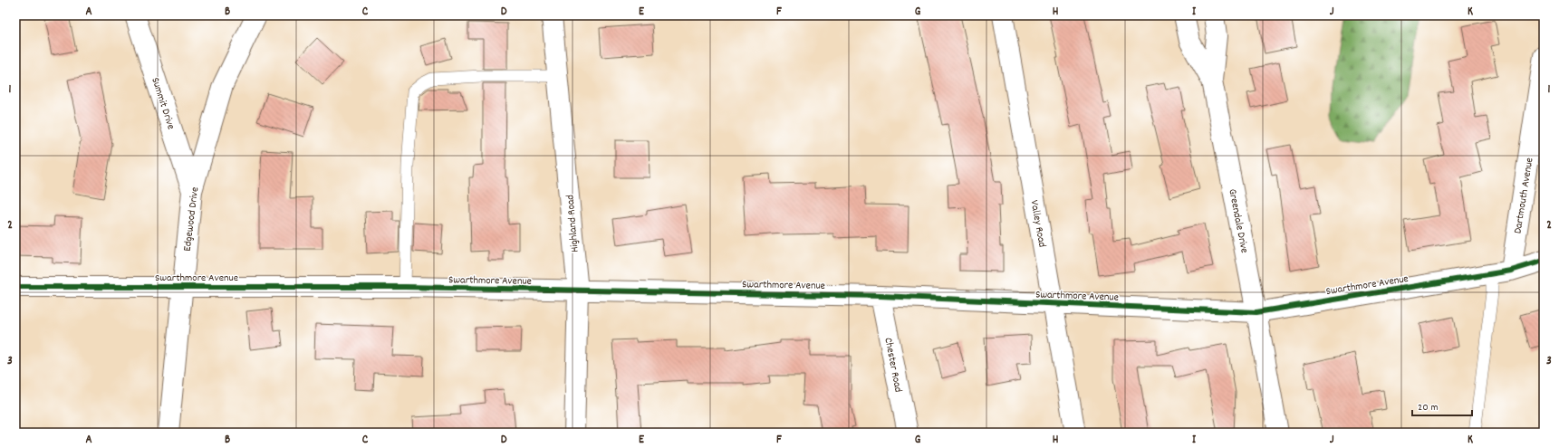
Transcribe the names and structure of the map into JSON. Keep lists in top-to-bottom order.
{
  "streets": {
    "street": [
      "Summit Drive",
      "Dartmouth Avenue",
      "Edgewood Drive",
      "Greendale Drive",
      "Highland Road",
      "Valley Road",
      "Swarthmore Avenue",
      "Chester Road"
    ]
  },
  "crossings": [
    ["Summit Drive", "Edgewood Drive"],
    ["Dartmouth Avenue", "Swarthmore Avenue"],
    ["Edgewood Drive", "Swarthmore Avenue"],
    ["Greendale Drive", "Swarthmore Avenue"],
    ["Highland Road", "Swarthmore Avenue"],
    ["Valley Road", "Swarthmore Avenue"],
    ["Swarthmore Avenue", "Chester Road"]
  ],
  "scale_bar": "20 m",
  "grid": {
    "columns": [
      "A",
      "B",
      "C",
      "D",
      "E",
      "F",
      "G",
      "H",
      "I",
      "J",
      "K"
    ],
    "rows": ["1", "2", "3"]
  }
}
